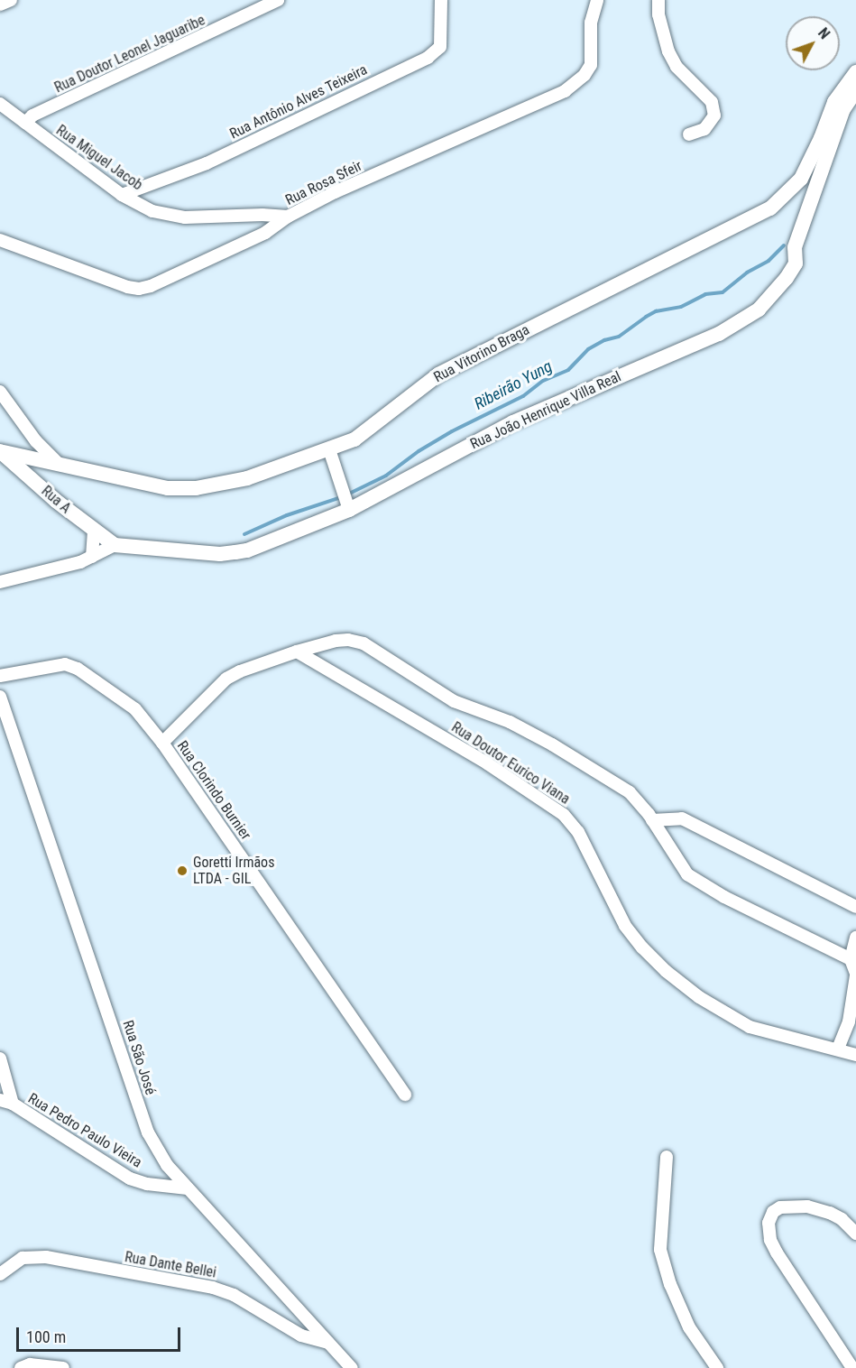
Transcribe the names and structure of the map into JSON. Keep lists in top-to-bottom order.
{
  "streets": {
    "main road": ["Rua Vitorino Braga", "Rua João Henrique Villa Real", "Rua A"],
    "street": [
      "Rua Doutor Leonel Jaguaribe",
      "Rua Antônio Alves Teixeira",
      "Rua Miguel Jacob",
      "Rua Rosa Sfeir",
      "Rua Doutor Eurico Viana",
      "Rua Clorindo Burnier",
      "Rua São José",
      "Rua Pedro Paulo Vieira",
      "Rua Dante Bellei"
    ]
  },
  "crossings": [
    ["Rua Doutor Leonel Jaguaribe", "Rua Miguel Jacob"],
    ["Rua Antônio Alves Teixeira", "Rua Miguel Jacob"],
    ["Rua Miguel Jacob", "Rua Rosa Sfeir"],
    ["Rua Vitorino Braga", "Rua A"],
    ["Rua João Henrique Villa Real", "Rua A"],
    ["Rua São José", "Rua Pedro Paulo Vieira"],
    ["Rua São José", "Rua Dante Bellei"]
  ],
  "water": ["Ribeirão Yung"],
  "places": ["Goretti Irmãos LTDA - GIL"],
  "scale_bar": "100 m",
  "north": "top right"
}
